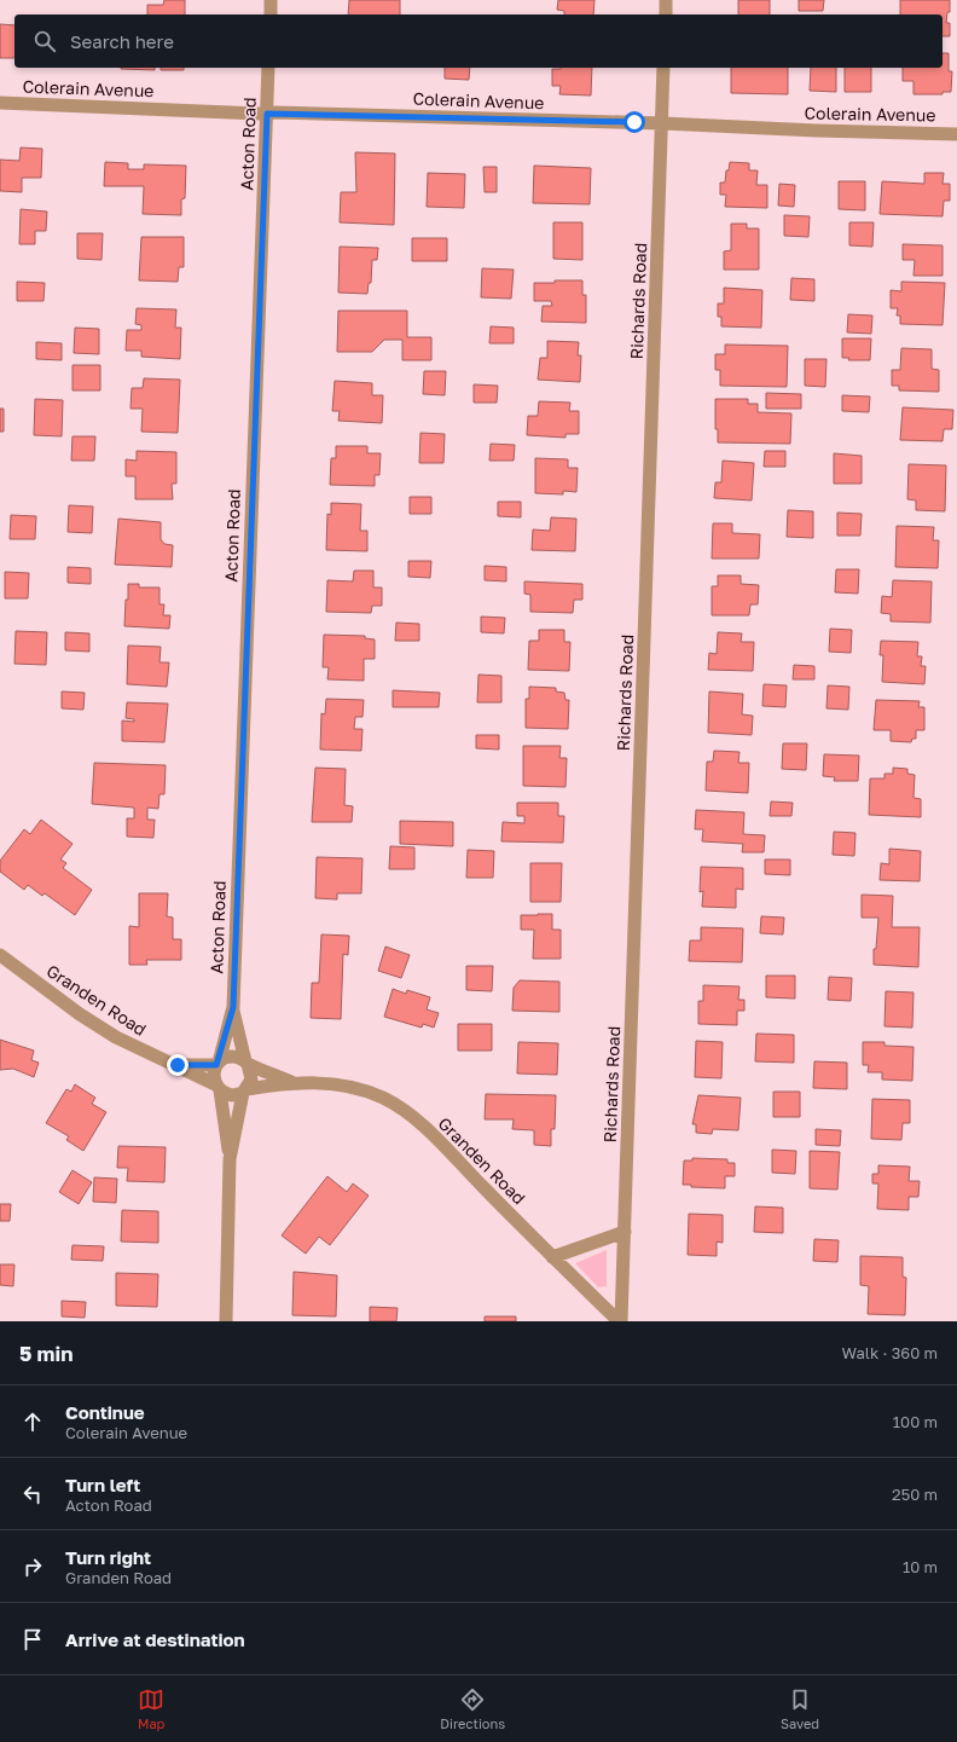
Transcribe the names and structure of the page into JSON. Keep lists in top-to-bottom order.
{
  "streets": {
    "street": [
      "Colerain Avenue",
      "Acton Road",
      "Richards Road",
      "Granden Road"
    ]
  },
  "crossings": [
    ["Colerain Avenue", "Acton Road"],
    ["Colerain Avenue", "Richards Road"],
    ["Acton Road", "Granden Road"],
    ["Richards Road", "Granden Road"]
  ],
  "page": {
    "search": "Search here",
    "heading": ["5 min", "Walk · 360 m"],
    "list": [
      ["Continue", "Colerain Avenue", "100 m"],
      ["Turn left", "Acton Road", "250 m"],
      ["Turn right", "Granden Road", "10 m"],
      "Arrive at destination"
    ],
    "nav": ["Map", "Directions", "Saved"]
  }
}
